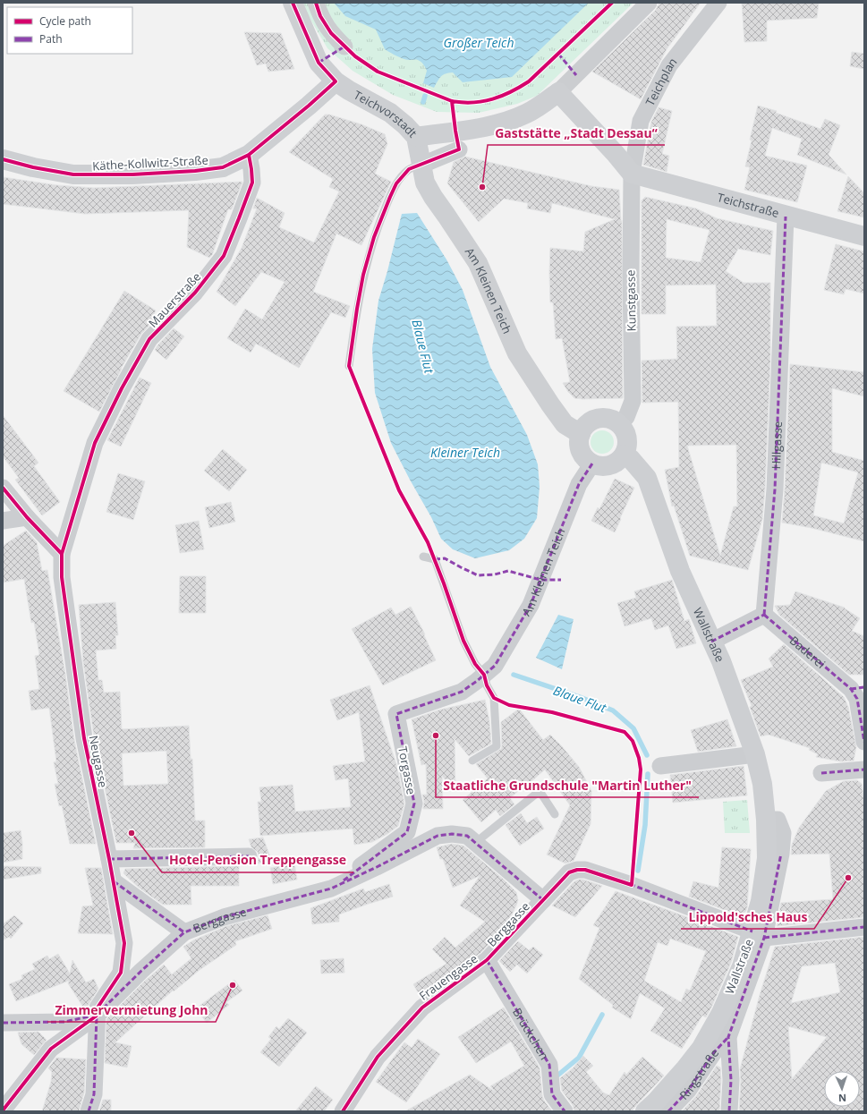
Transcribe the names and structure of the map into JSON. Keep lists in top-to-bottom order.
{
  "streets": {
    "street": [
      "Teichplan",
      "Teichvorstadt",
      "Käthe-Kollwitz-Straße",
      "Teichstraße",
      "Am Kleinen Teich",
      "Mauerstraße",
      "Kunstgasse",
      "Hillgasse",
      "Wallstraße",
      "Baderei",
      "Neugasse",
      "Torgasse",
      "Berggasse",
      "Frauengasse",
      "Brückchen",
      "Ringstraße"
    ]
  },
  "crossings": [
    ["Teichplan", "Teichstraße"],
    ["Teichplan", "Kunstgasse"],
    ["Teichvorstadt", "Käthe-Kollwitz-Straße"],
    ["Teichvorstadt", "Am Kleinen Teich"],
    ["Käthe-Kollwitz-Straße", "Mauerstraße"],
    ["Teichstraße", "Kunstgasse"],
    ["Teichstraße", "Hillgasse"],
    ["Am Kleinen Teich", "Kunstgasse"],
    ["Am Kleinen Teich", "Wallstraße"],
    ["Am Kleinen Teich", "Torgasse"],
    ["Mauerstraße", "Neugasse"],
    ["Kunstgasse", "Wallstraße"],
    ["Hillgasse", "Baderei"],
    ["Neugasse", "Berggasse"],
    ["Torgasse", "Berggasse"],
    ["Berggasse", "Frauengasse"],
    ["Berggasse", "Brückchen"],
    ["Frauengasse", "Brückchen"]
  ],
  "water": ["Großer Teich", "Blaue Flut", "Kleiner Teich"],
  "places": [
    "Gaststätte „Stadt Dessau“",
    "Staatliche Grundschule \"Martin Luther\"",
    "Hotel-Pension Treppengasse",
    "Lippold'sches Haus",
    "Zimmervermietung John"
  ],
  "legend": ["Cycle path", "Path"],
  "north": "bottom"
}
